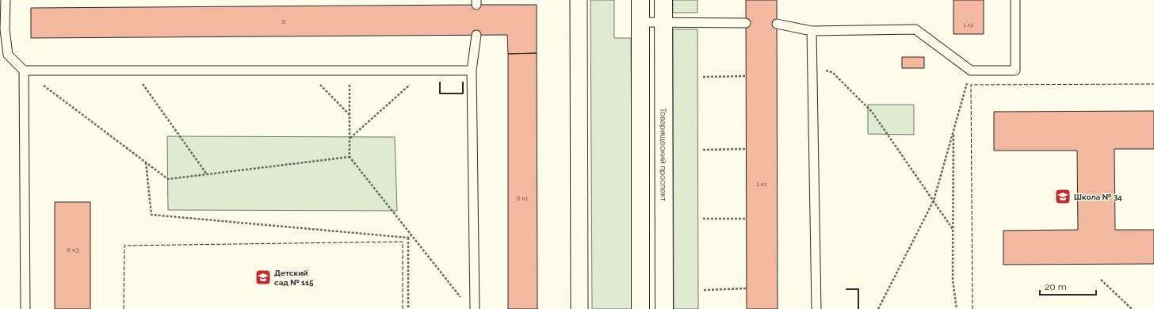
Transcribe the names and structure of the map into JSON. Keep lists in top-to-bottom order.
{
  "streets": {
    "street": ["Товарищеский проспект"]
  },
  "places": {
    "school or university": ["Школа № 34", "Детский сад № 115"]
  },
  "house_numbers": [
    "8",
    "1 к1",
    "1 к1",
    "6 к1",
    "6 к3"
  ],
  "scale_bar": "20 m"
}
